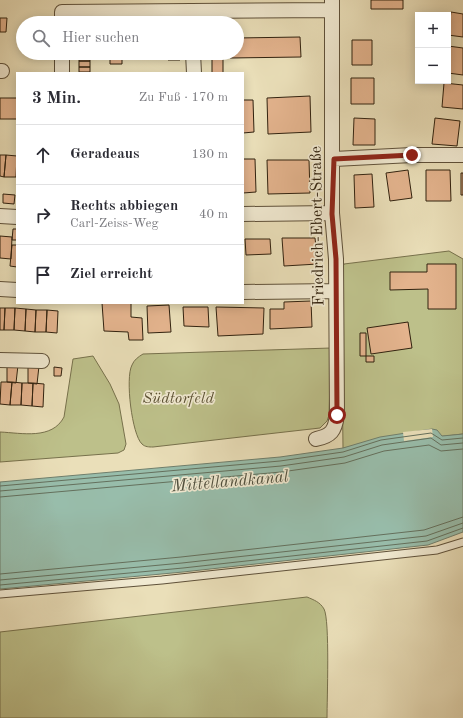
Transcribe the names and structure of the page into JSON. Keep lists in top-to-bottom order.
{
  "streets": {
    "street": ["Friedrich-Ebert-Straße"]
  },
  "water": ["Mittellandkanal"],
  "parks": ["Südtorfeld"],
  "page": {
    "map_buttons": ["+", "−"],
    "search": "Hier suchen",
    "heading": ["3 Min.", "Zu Fuß · 170 m"],
    "list": [
      ["Geradeaus", "130 m"],
      ["Rechts abbiegen", "Carl-Zeiss-Weg", "40 m"],
      "Ziel erreicht"
    ]
  }
}
